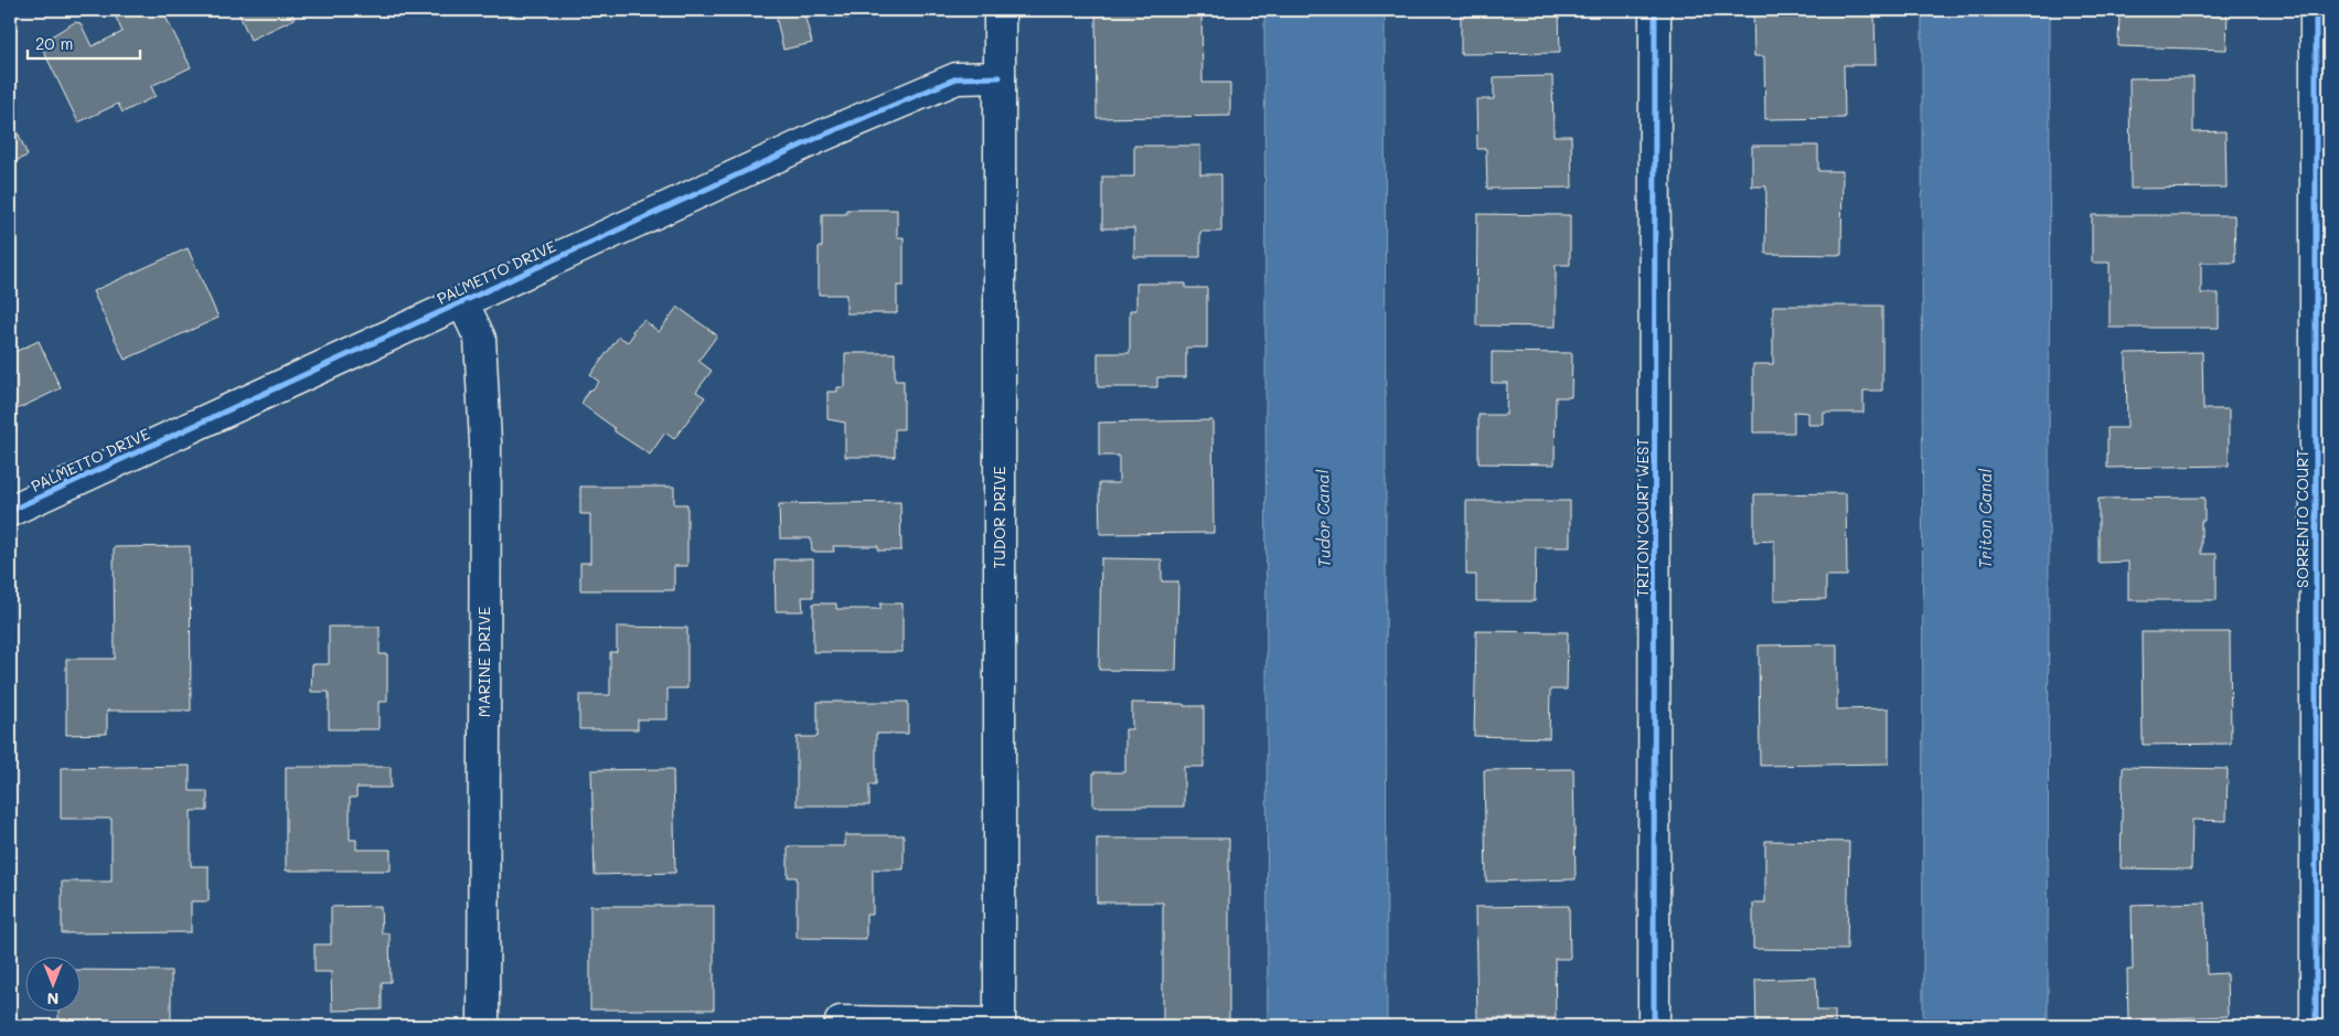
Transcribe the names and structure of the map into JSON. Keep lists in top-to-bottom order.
{
  "streets": {
    "street": [
      "PALMETTO DRIVE",
      "TUDOR DRIVE",
      "TRITON COURT WEST",
      "SORRENTO COURT",
      "MARINE DRIVE"
    ]
  },
  "crossings": [
    ["PALMETTO DRIVE", "TUDOR DRIVE"],
    ["PALMETTO DRIVE", "MARINE DRIVE"]
  ],
  "water": ["Tudor Canal", "Triton Canal"],
  "scale_bar": "20 m",
  "north": "bottom"
}
